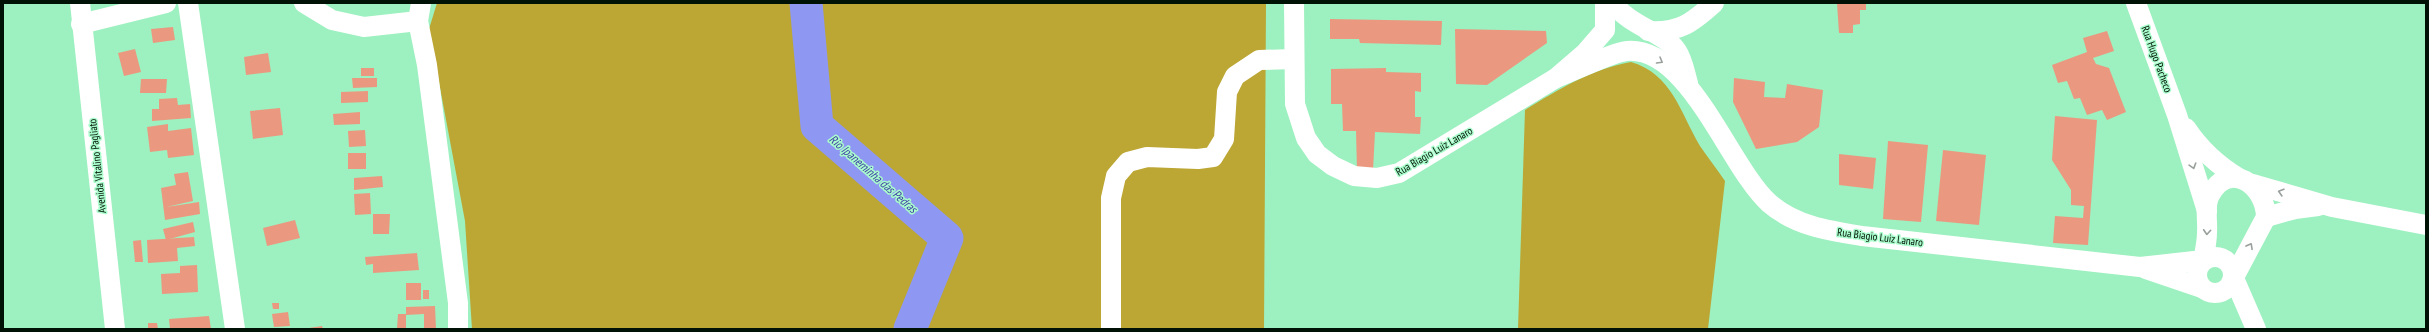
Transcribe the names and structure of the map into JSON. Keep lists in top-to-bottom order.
{
  "streets": {
    "street": ["Rua Hugo Pacheco", "Rua Biagio Luiz Lanaro", "Avenida Vitalino Pagliato"]
  },
  "water": ["Rio Ipaneminha das Pedras"]
}
